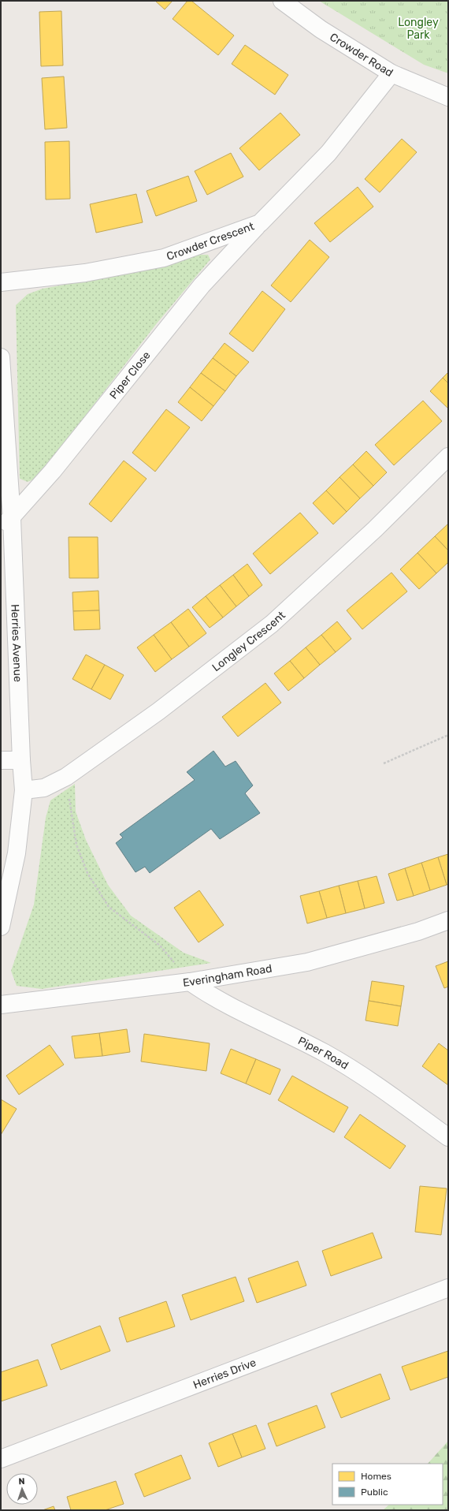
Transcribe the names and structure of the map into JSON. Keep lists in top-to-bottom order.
{
  "streets": {
    "street": [
      "Crowder Road",
      "Crowder Crescent",
      "Piper Close",
      "Longley Crescent",
      "Herries Avenue",
      "Everingham Road",
      "Piper Road",
      "Herries Drive"
    ]
  },
  "crossings": [
    ["Crowder Road", "Crowder Crescent"],
    ["Crowder Crescent", "Piper Close"],
    ["Piper Close", "Herries Avenue"],
    ["Longley Crescent", "Herries Avenue"],
    ["Everingham Road", "Piper Road"]
  ],
  "parks": ["Longley Park"],
  "legend": ["Homes", "Public"],
  "north": "top"
}
